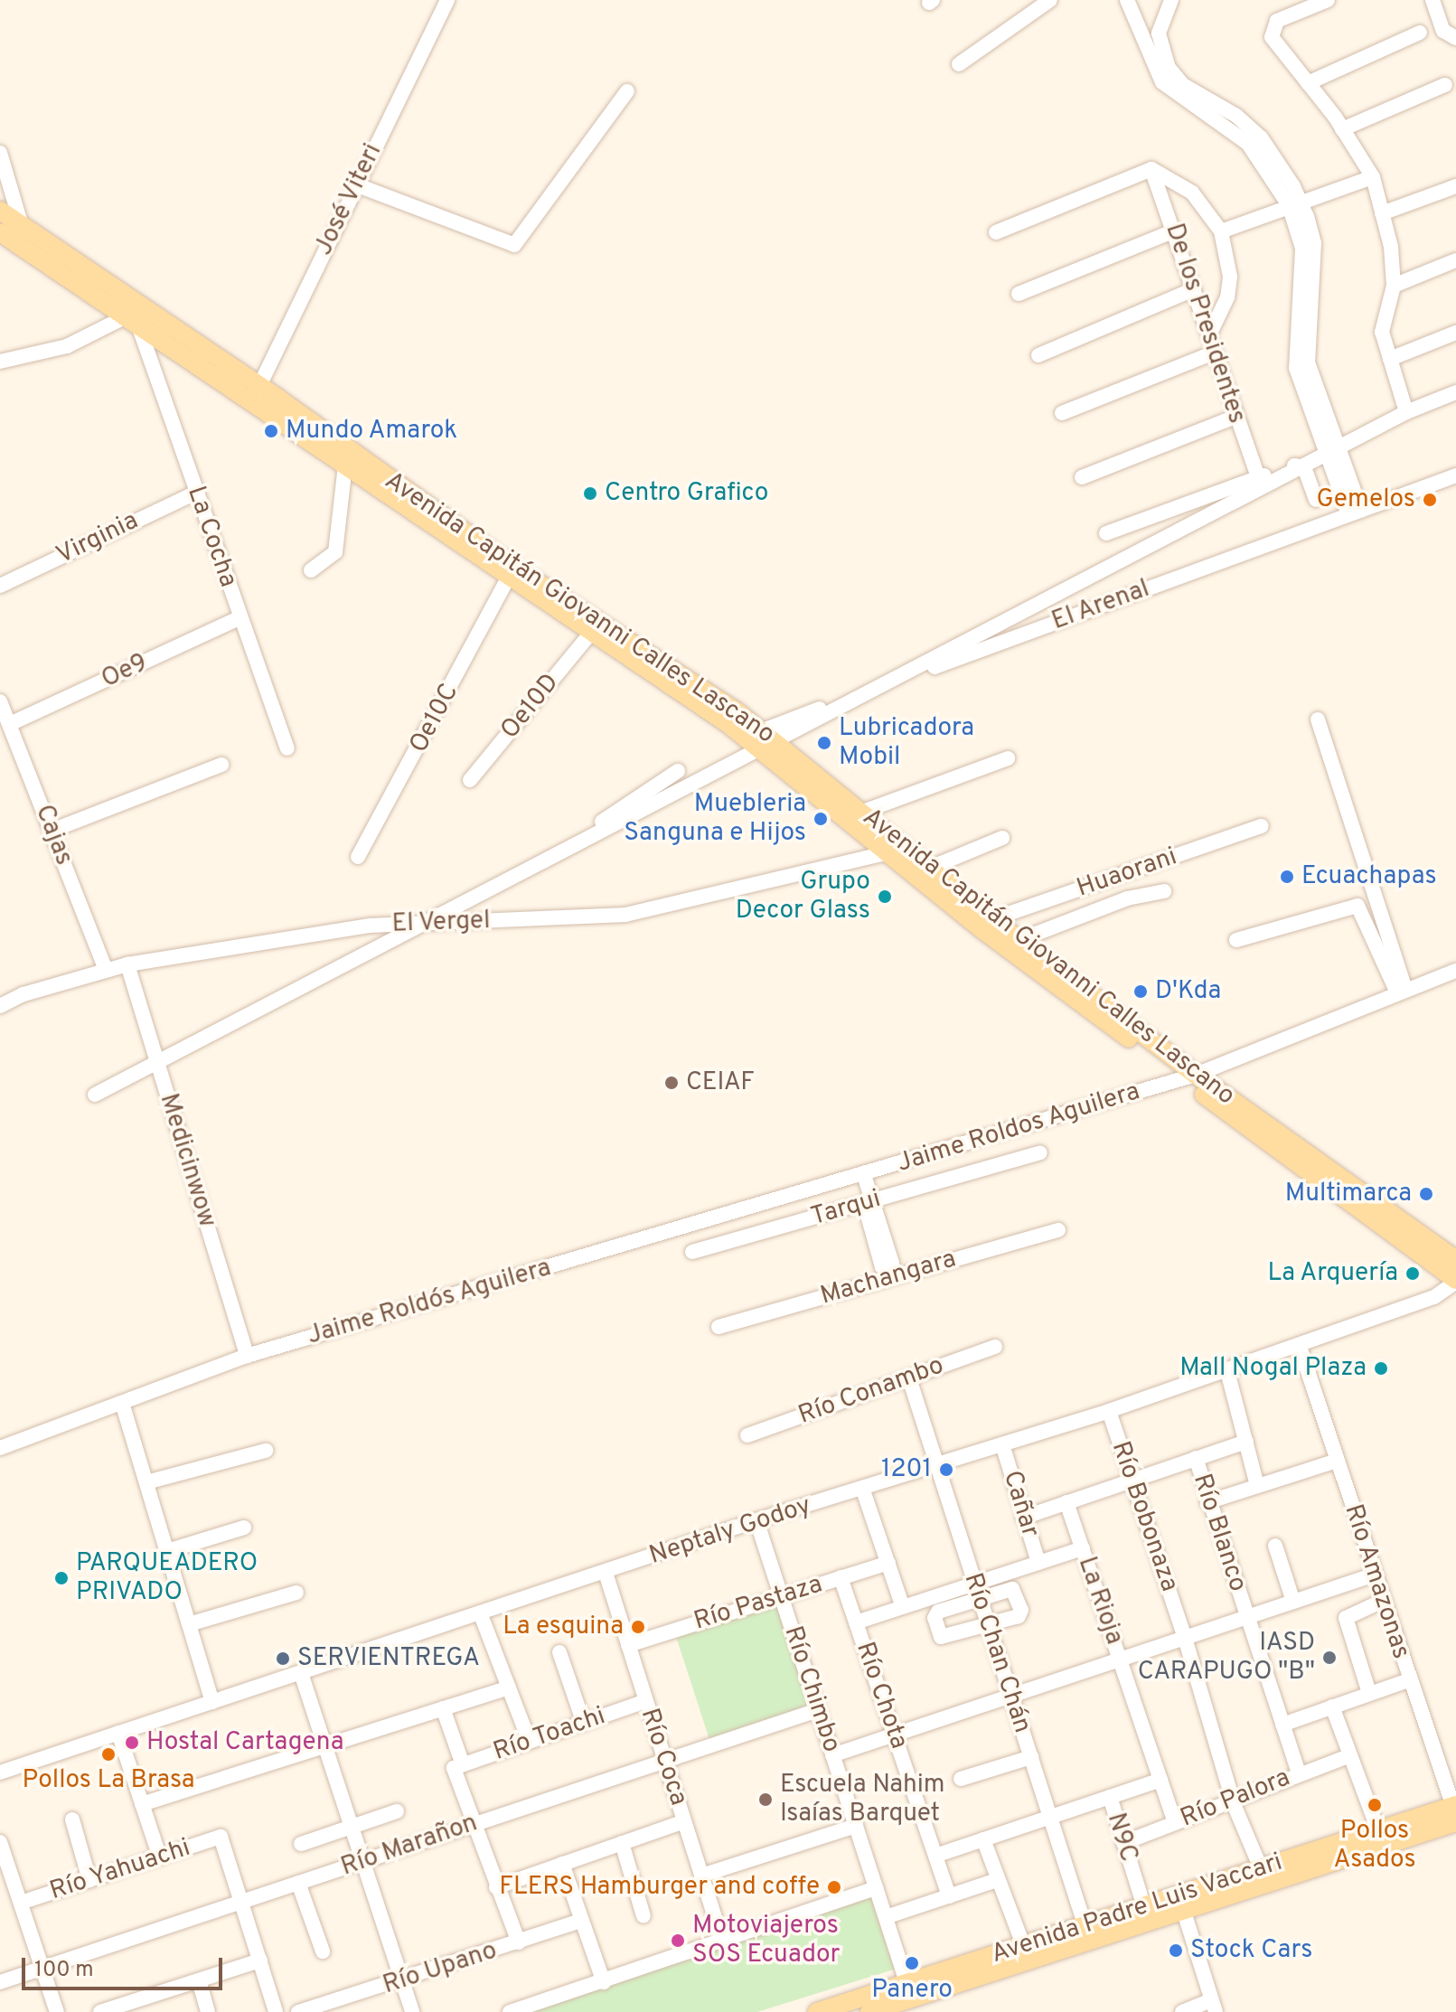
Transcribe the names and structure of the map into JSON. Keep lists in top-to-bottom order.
{
  "streets": {
    "main road": ["Avenida Capitán Giovanni Calles Lascano", "Avenida Padre Luis Vaccari"],
    "street": [
      "José Viteri",
      "De los Presidentes",
      "La Cocha",
      "Virginia",
      "El Arenal",
      "Oe9",
      "Oe10D",
      "Oe10C",
      "Cajas",
      "Huaorani",
      "El Vergel",
      "Jaime Roldos Aguilera",
      "Medicinwow",
      "Tarqui",
      "Machangara",
      "Jaime Roldós Aguilera",
      "Río Conambo",
      "Cañar",
      "Río Bobonaza",
      "Neptaly Godoy",
      "Río Blanco",
      "Río Amazonas",
      "La Rioja",
      "Río Pastaza",
      "Río Chan Chán",
      "Río Chimbo",
      "Río Chota",
      "Río Toachi",
      "Río Coca",
      "Río Palora",
      "N9C",
      "Río Marañon",
      "Río Yahuachi",
      "Río Upano"
    ]
  },
  "crossings": [
    ["José Viteri", "Avenida Capitán Giovanni Calles Lascano"],
    ["La Cocha", "Virginia"],
    ["La Cocha", "Avenida Capitán Giovanni Calles Lascano"],
    ["La Cocha", "Oe9"],
    ["El Arenal", "Avenida Capitán Giovanni Calles Lascano"],
    ["Avenida Capitán Giovanni Calles Lascano", "Oe10D"],
    ["Avenida Capitán Giovanni Calles Lascano", "Oe10C"],
    ["Avenida Capitán Giovanni Calles Lascano", "Huaorani"],
    ["Avenida Capitán Giovanni Calles Lascano", "El Vergel"],
    ["Avenida Capitán Giovanni Calles Lascano", "Jaime Roldos Aguilera"],
    ["Avenida Capitán Giovanni Calles Lascano", "Neptaly Godoy"],
    ["Oe9", "Cajas"],
    ["Cajas", "El Vergel"],
    ["El Vergel", "Medicinwow"],
    ["Jaime Roldos Aguilera", "Jaime Roldós Aguilera"],
    ["Medicinwow", "Jaime Roldós Aguilera"],
    ["Río Conambo", "Río Chan Chán"],
    ["Cañar", "Neptaly Godoy"],
    ["Río Bobonaza", "Neptaly Godoy"],
    ["Río Bobonaza", "Río Palora"],
    ["Río Bobonaza", "Avenida Padre Luis Vaccari"],
    ["Neptaly Godoy", "Río Amazonas"],
    ["Neptaly Godoy", "Río Chan Chán"],
    ["Neptaly Godoy", "Río Chimbo"],
    ["Neptaly Godoy", "Río Coca"],
    ["Río Blanco", "Río Palora"],
    ["Río Amazonas", "Avenida Padre Luis Vaccari"],
    ["La Rioja", "Río Palora"],
    ["Río Pastaza", "Río Chimbo"],
    ["Río Pastaza", "Río Chota"],
    ["Río Pastaza", "Río Coca"],
    ["Río Chan Chán", "Avenida Padre Luis Vaccari"],
    ["Río Chimbo", "Río Marañon"],
    ["Río Chimbo", "Avenida Padre Luis Vaccari"],
    ["Río Toachi", "Río Coca"],
    ["Río Coca", "Río Marañon"],
    ["Río Palora", "N9C"],
    ["N9C", "Avenida Padre Luis Vaccari"],
    ["Río Marañon", "Río Yahuachi"]
  ],
  "places": [
    "Mundo Amarok",
    "Centro Grafico",
    "Gemelos",
    "Lubricadora Mobil",
    "Muebleria Sanguna e Hijos",
    "Ecuachapas",
    "Grupo Decor Glass",
    "D'Kda",
    "CEIAF",
    "Multimarca",
    "La Arquería",
    "Mall Nogal Plaza",
    "1201",
    "PARQUEADERO PRIVADO",
    "La esquina",
    "IASD CARAPUGO \"B\"",
    "SERVIENTREGA",
    "Hostal Cartagena",
    "Pollos La Brasa",
    "Escuela Nahim Isaías Barquet",
    "Pollos Asados",
    "FLERS Hamburger and coffe",
    "Motoviajeros SOS Ecuador",
    "Stock Cars",
    "Panero"
  ],
  "scale_bar": "100 m"
}
